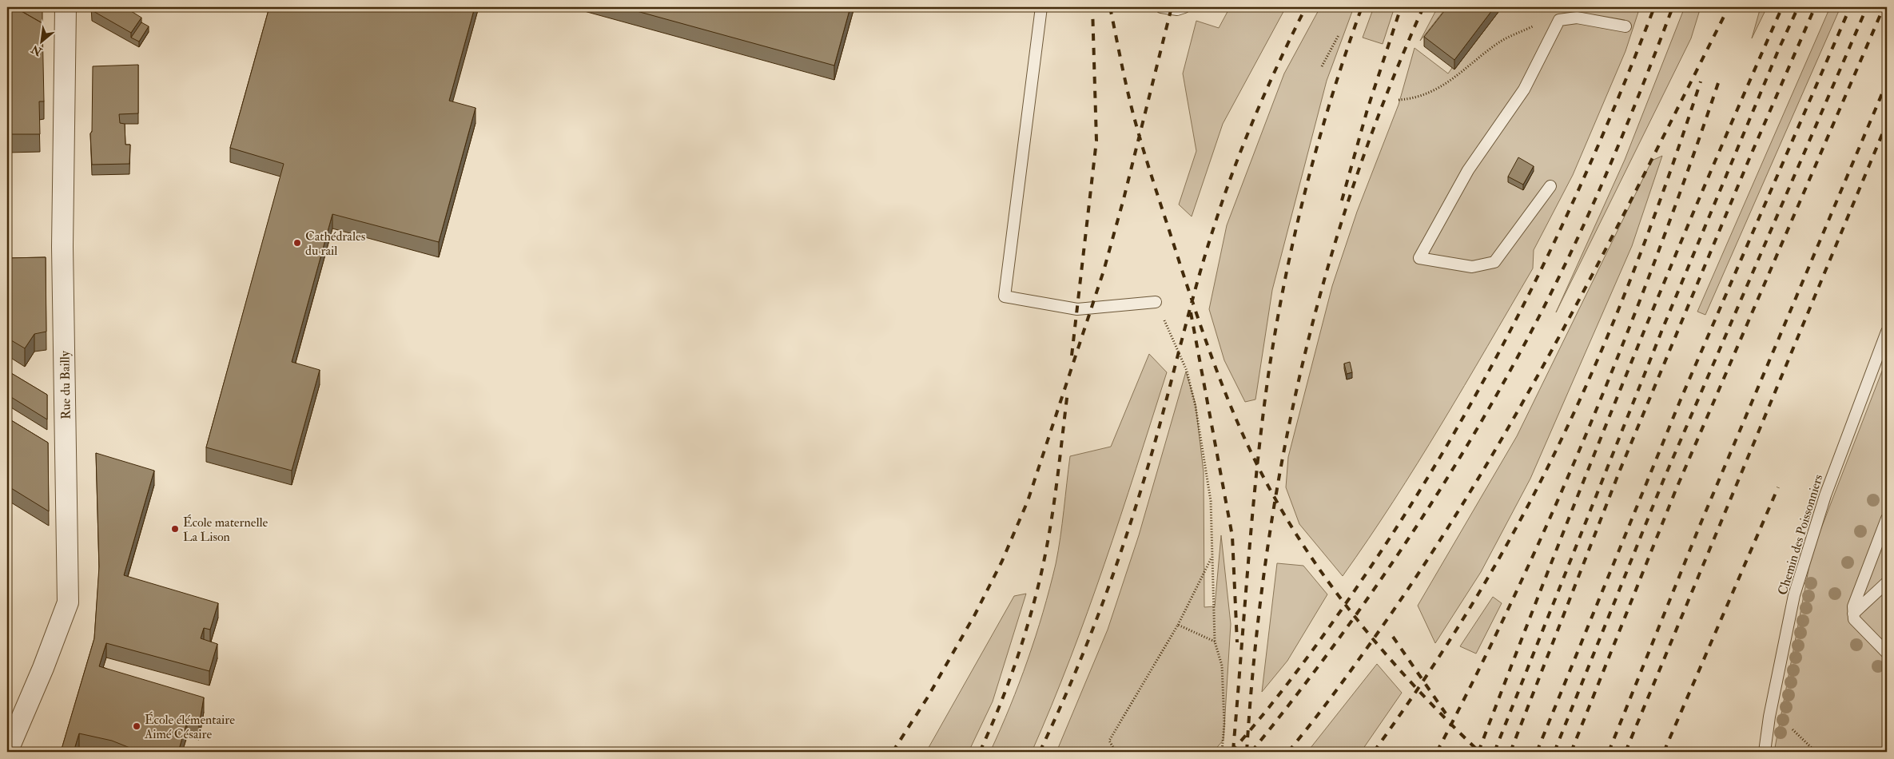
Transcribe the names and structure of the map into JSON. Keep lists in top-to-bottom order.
{
  "streets": {
    "street": ["Rue du Bailly"],
    "lane": ["Chemin des Poissonniers"]
  },
  "places": ["Cathédrales du rail", "École maternelle La Lison", "École élémentaire Aimé Césaire"],
  "north": "bottom left"
}
